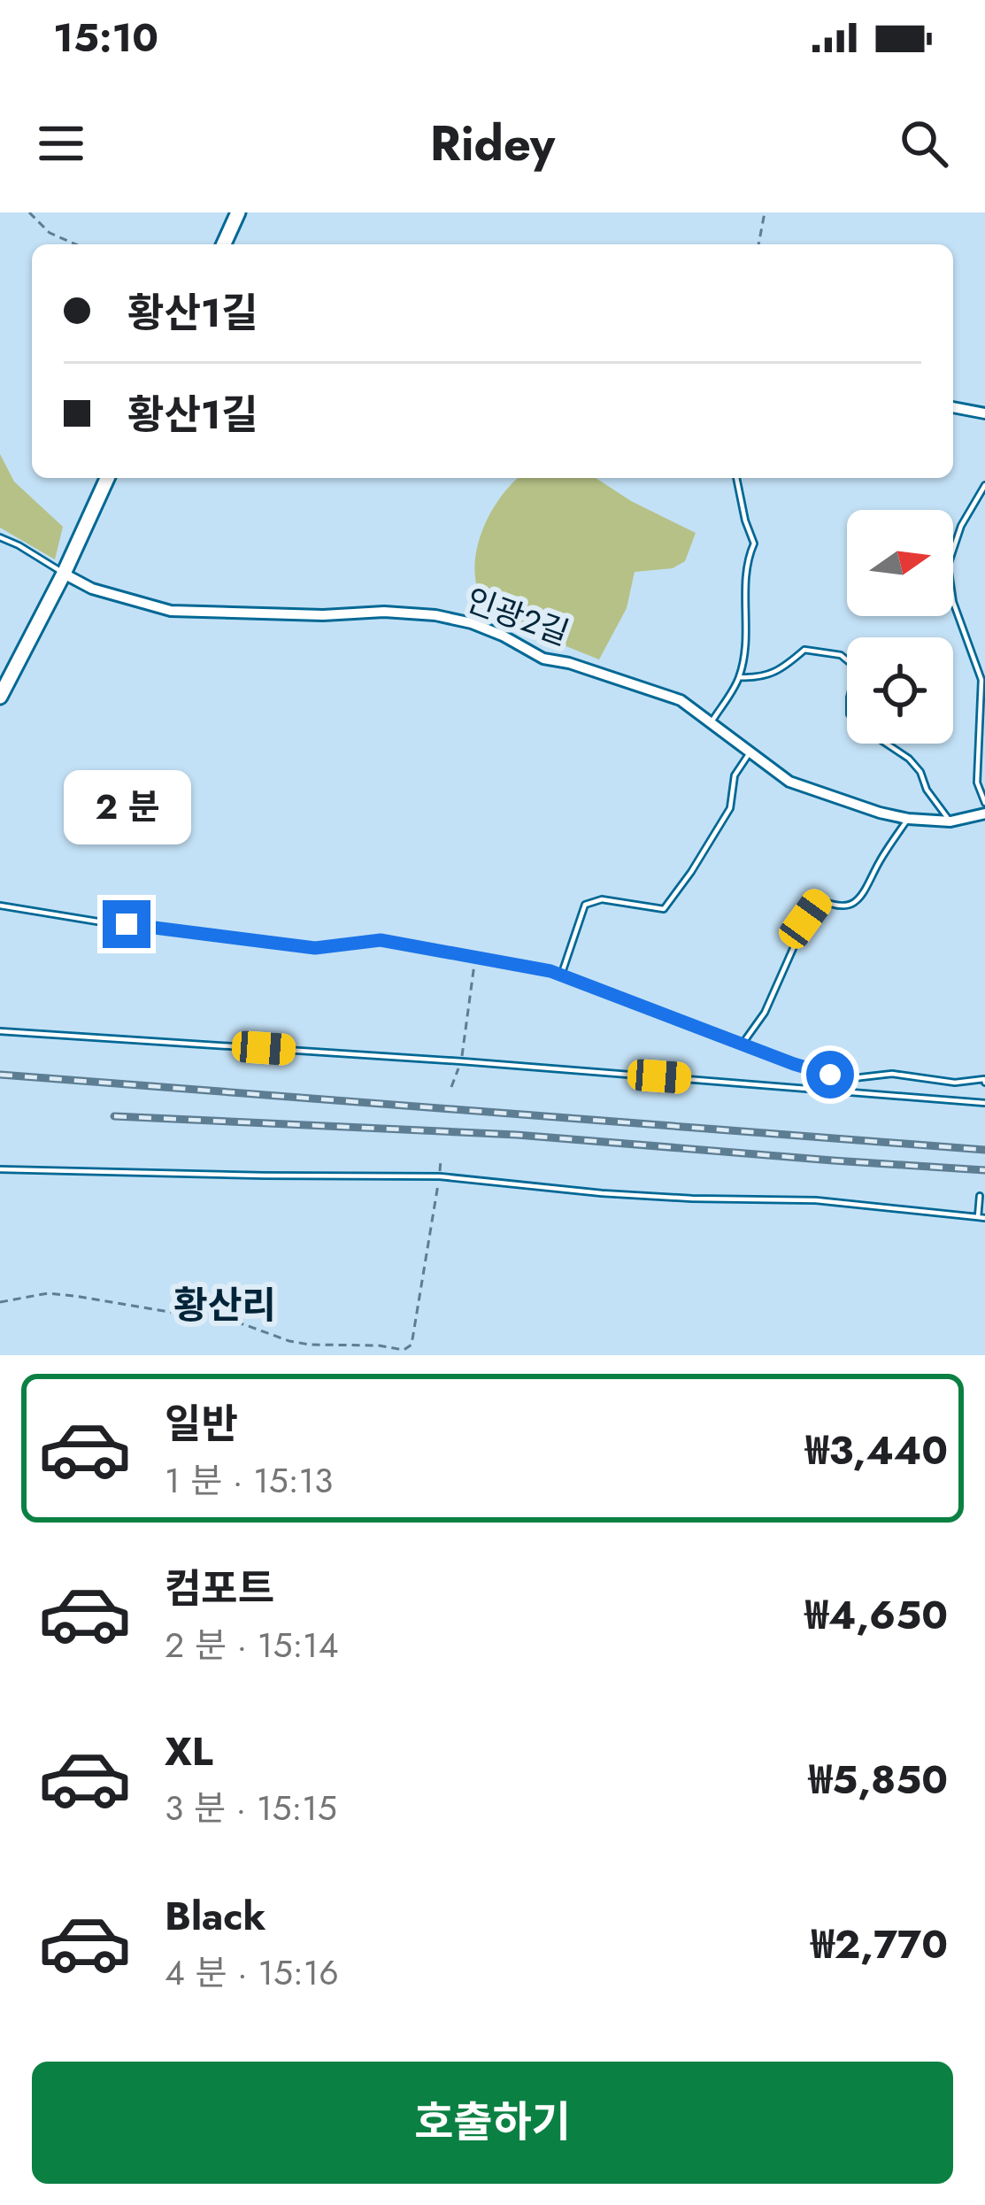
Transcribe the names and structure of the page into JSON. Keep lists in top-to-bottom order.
{
  "streets": {
    "street": ["인광2길"]
  },
  "districts": ["황산리"],
  "north": "right",
  "page": {
    "status": "15:10",
    "header": "Ridey",
    "banner": ["황산1길", "황산1길"],
    "bubble": "2 분",
    "list": [
      {
        "name": "일반",
        "note": "1 분 · 15:13",
        "value": "₩3,440"
      },
      {
        "name": "컴포트",
        "note": "2 분 · 15:14",
        "value": "₩4,650"
      },
      {
        "name": "XL",
        "note": "3 분 · 15:15",
        "value": "₩5,850"
      },
      {
        "name": "Black",
        "note": "4 분 · 15:16",
        "value": "₩2,770"
      }
    ],
    "buttons": "호출하기"
  }
}
